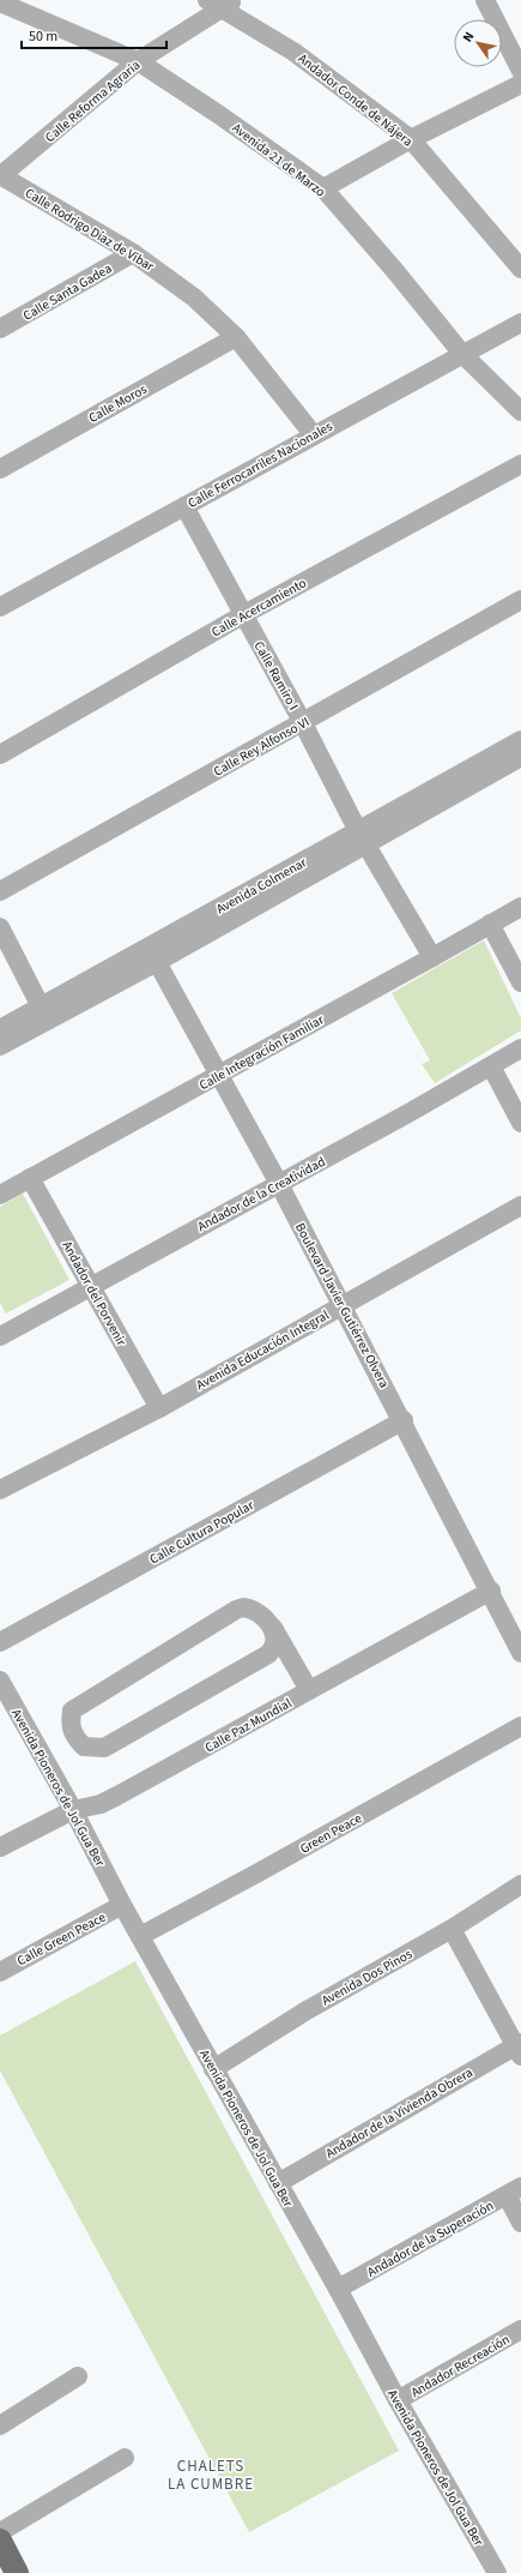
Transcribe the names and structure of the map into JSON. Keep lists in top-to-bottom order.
{
  "streets": {
    "street": [
      "Andador Conde de Nájera",
      "Calle Reforma Agraria",
      "Avenida 21 de Marzo",
      "Calle Rodrigo Díaz de Vibar",
      "Calle Santa Gadea",
      "Calle Moros",
      "Calle Ferrocarriles Nacionales",
      "Calle Acercamiento",
      "Calle Ramiro I",
      "Calle Rey Alfonso VI",
      "Avenida Colmenar",
      "Calle Integración Familiar",
      "Andador de la Creatividad",
      "Andador del Porvenir",
      "Boulevard Javier Gutiérrez Olvera",
      "Avenida Educación Integral",
      "Calle Cultura Popular",
      "Calle Paz Mundial",
      "Avenida Pioneros de Jol Gua Ber",
      "Green Peace",
      "Calle Green Peace",
      "Avenida Dos Pinos",
      "Andador de la Vivienda Obrera",
      "Andador de la Superación",
      "Andador Recreación"
    ]
  },
  "crossings": [
    ["Andador Conde de Nájera", "Calle Reforma Agraria"],
    ["Calle Reforma Agraria", "Avenida 21 de Marzo"],
    ["Calle Reforma Agraria", "Calle Rodrigo Díaz de Vibar"],
    ["Avenida 21 de Marzo", "Calle Ferrocarriles Nacionales"],
    ["Calle Rodrigo Díaz de Vibar", "Calle Santa Gadea"],
    ["Calle Rodrigo Díaz de Vibar", "Calle Moros"],
    ["Calle Rodrigo Díaz de Vibar", "Calle Ferrocarriles Nacionales"],
    ["Calle Ferrocarriles Nacionales", "Calle Ramiro I"],
    ["Calle Acercamiento", "Calle Ramiro I"],
    ["Calle Ramiro I", "Calle Rey Alfonso VI"],
    ["Calle Ramiro I", "Avenida Colmenar"],
    ["Calle Ramiro I", "Calle Integración Familiar"],
    ["Avenida Colmenar", "Boulevard Javier Gutiérrez Olvera"],
    ["Calle Integración Familiar", "Andador del Porvenir"],
    ["Calle Integración Familiar", "Boulevard Javier Gutiérrez Olvera"],
    ["Andador de la Creatividad", "Andador del Porvenir"],
    ["Andador de la Creatividad", "Boulevard Javier Gutiérrez Olvera"],
    ["Andador del Porvenir", "Avenida Educación Integral"],
    ["Boulevard Javier Gutiérrez Olvera", "Avenida Educación Integral"],
    ["Boulevard Javier Gutiérrez Olvera", "Calle Cultura Popular"],
    ["Boulevard Javier Gutiérrez Olvera", "Calle Paz Mundial"],
    ["Calle Paz Mundial", "Avenida Pioneros de Jol Gua Ber"],
    ["Avenida Pioneros de Jol Gua Ber", "Green Peace"],
    ["Avenida Pioneros de Jol Gua Ber", "Calle Green Peace"],
    ["Avenida Pioneros de Jol Gua Ber", "Avenida Dos Pinos"],
    ["Avenida Pioneros de Jol Gua Ber", "Andador de la Vivienda Obrera"],
    ["Avenida Pioneros de Jol Gua Ber", "Andador de la Superación"],
    ["Avenida Pioneros de Jol Gua Ber", "Andador Recreación"]
  ],
  "districts": ["CHALETS LA CUMBRE"],
  "scale_bar": "50 m",
  "north": "top left"
}
